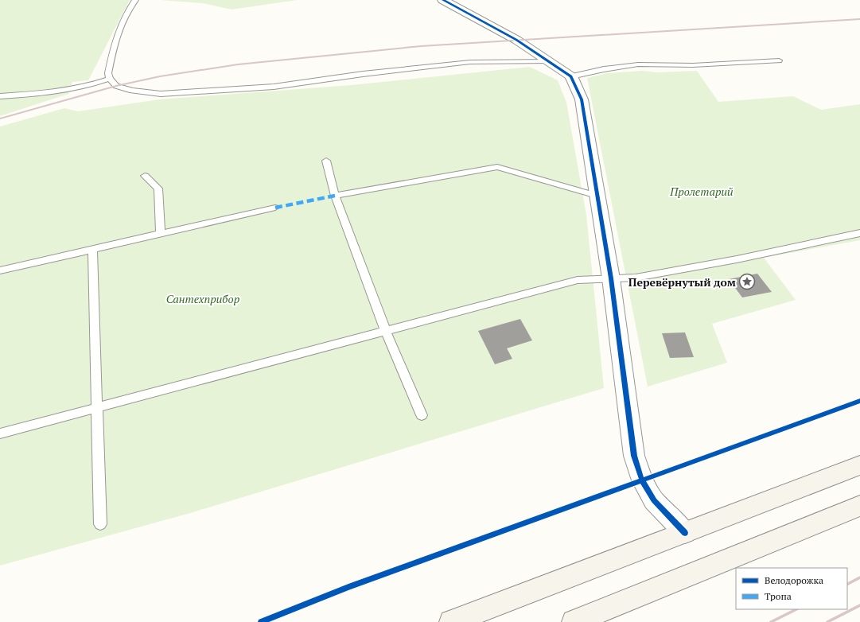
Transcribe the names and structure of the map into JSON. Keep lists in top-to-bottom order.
{
  "parks": ["Пролетарий", "Сантехприбор"],
  "places": {
    "place": ["Перевёрнутый дом"]
  },
  "legend": ["Велодорожка", "Тропа"]
}
